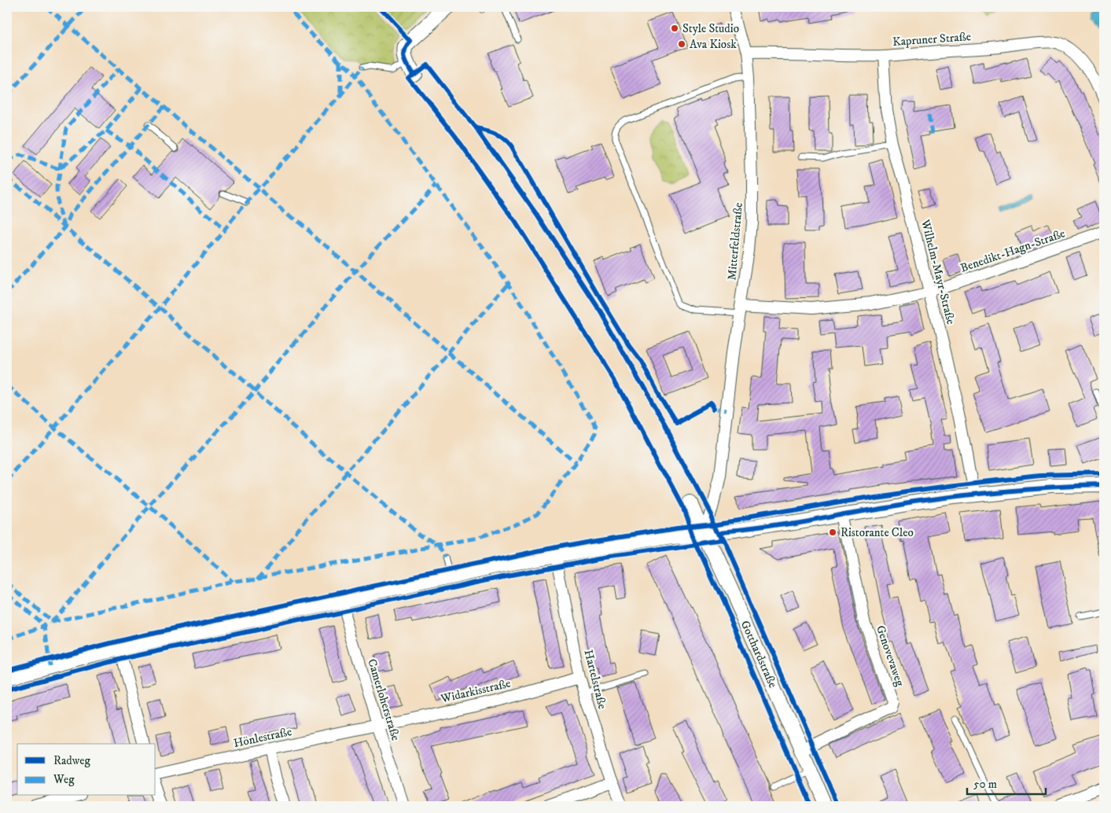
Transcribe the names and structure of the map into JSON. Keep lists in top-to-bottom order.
{
  "streets": {
    "street": [
      "Kapruner Straße",
      "Mitterfeldstraße",
      "Benedikt-Hagn-Straße",
      "Wilhelm-Mayr-Straße",
      "Gotthardstraße",
      "Genovevaweg",
      "Hartelstraße",
      "Widarkisstraße",
      "Camerloherstraße",
      "Hönlestraße"
    ]
  },
  "crossings": [
    ["Kapruner Straße", "Mitterfeldstraße"],
    ["Kapruner Straße", "Wilhelm-Mayr-Straße"],
    ["Mitterfeldstraße", "Benedikt-Hagn-Straße"],
    ["Mitterfeldstraße", "Gotthardstraße"],
    ["Benedikt-Hagn-Straße", "Wilhelm-Mayr-Straße"],
    ["Gotthardstraße", "Genovevaweg"],
    ["Hartelstraße", "Widarkisstraße"],
    ["Widarkisstraße", "Camerloherstraße"],
    ["Widarkisstraße", "Hönlestraße"],
    ["Camerloherstraße", "Hönlestraße"]
  ],
  "places": ["Style Studio", "Ava Kiosk", "Ristorante Cleo"],
  "legend": ["Radweg", "Weg"],
  "scale_bar": "50 m"
}
